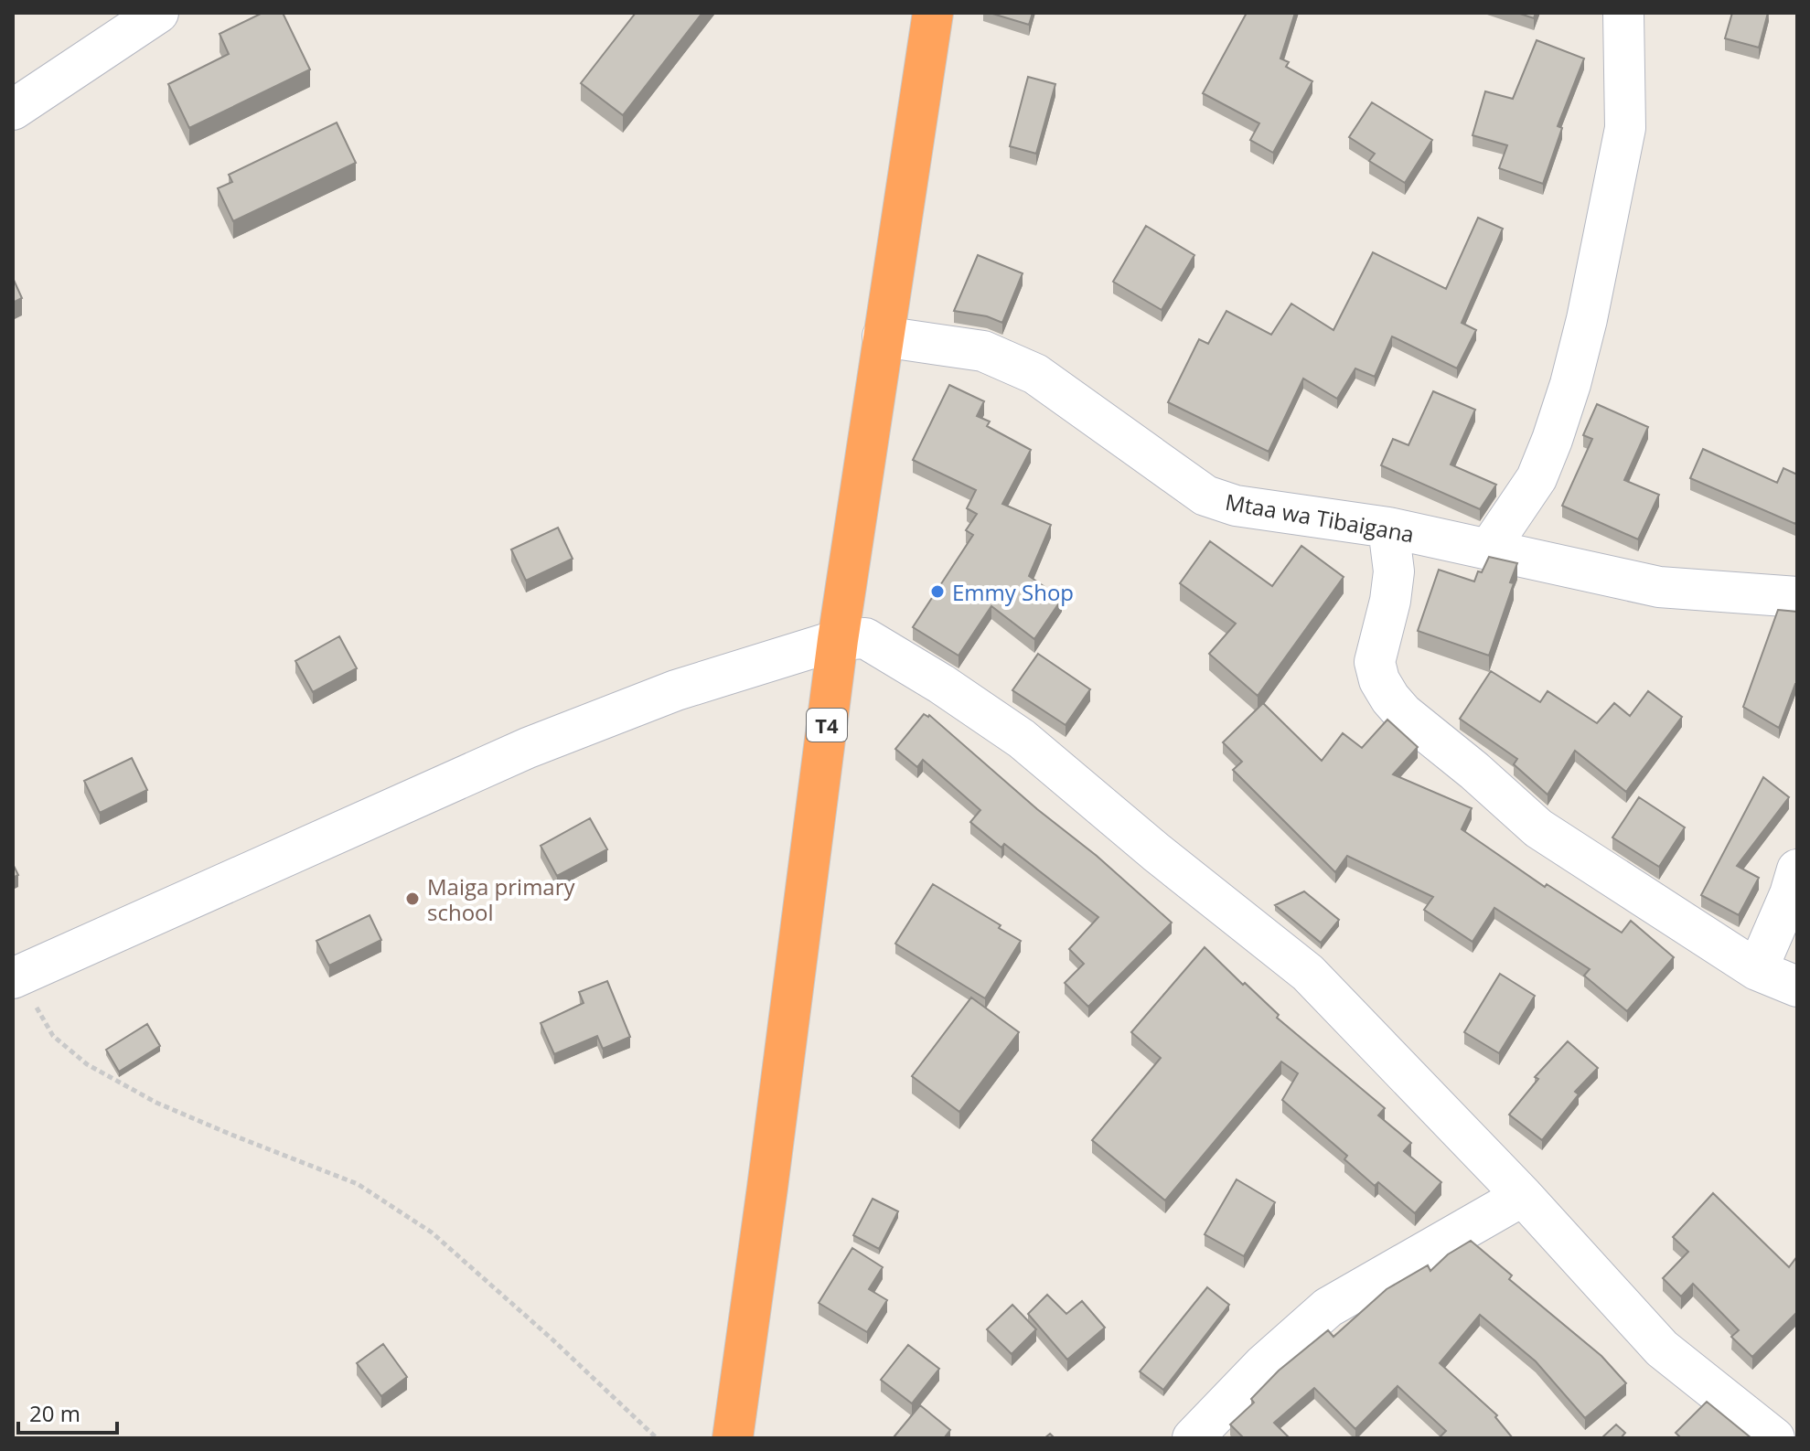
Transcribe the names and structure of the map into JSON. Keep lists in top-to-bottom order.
{
  "streets": {
    "highway": ["T4"],
    "street": ["Mtaa wa Tibaigana"]
  },
  "crossings": [
    ["Mtaa wa Tibaigana", "T4"]
  ],
  "places": ["Emmy Shop", "Maiga primary school"],
  "scale_bar": "20 m"
}
